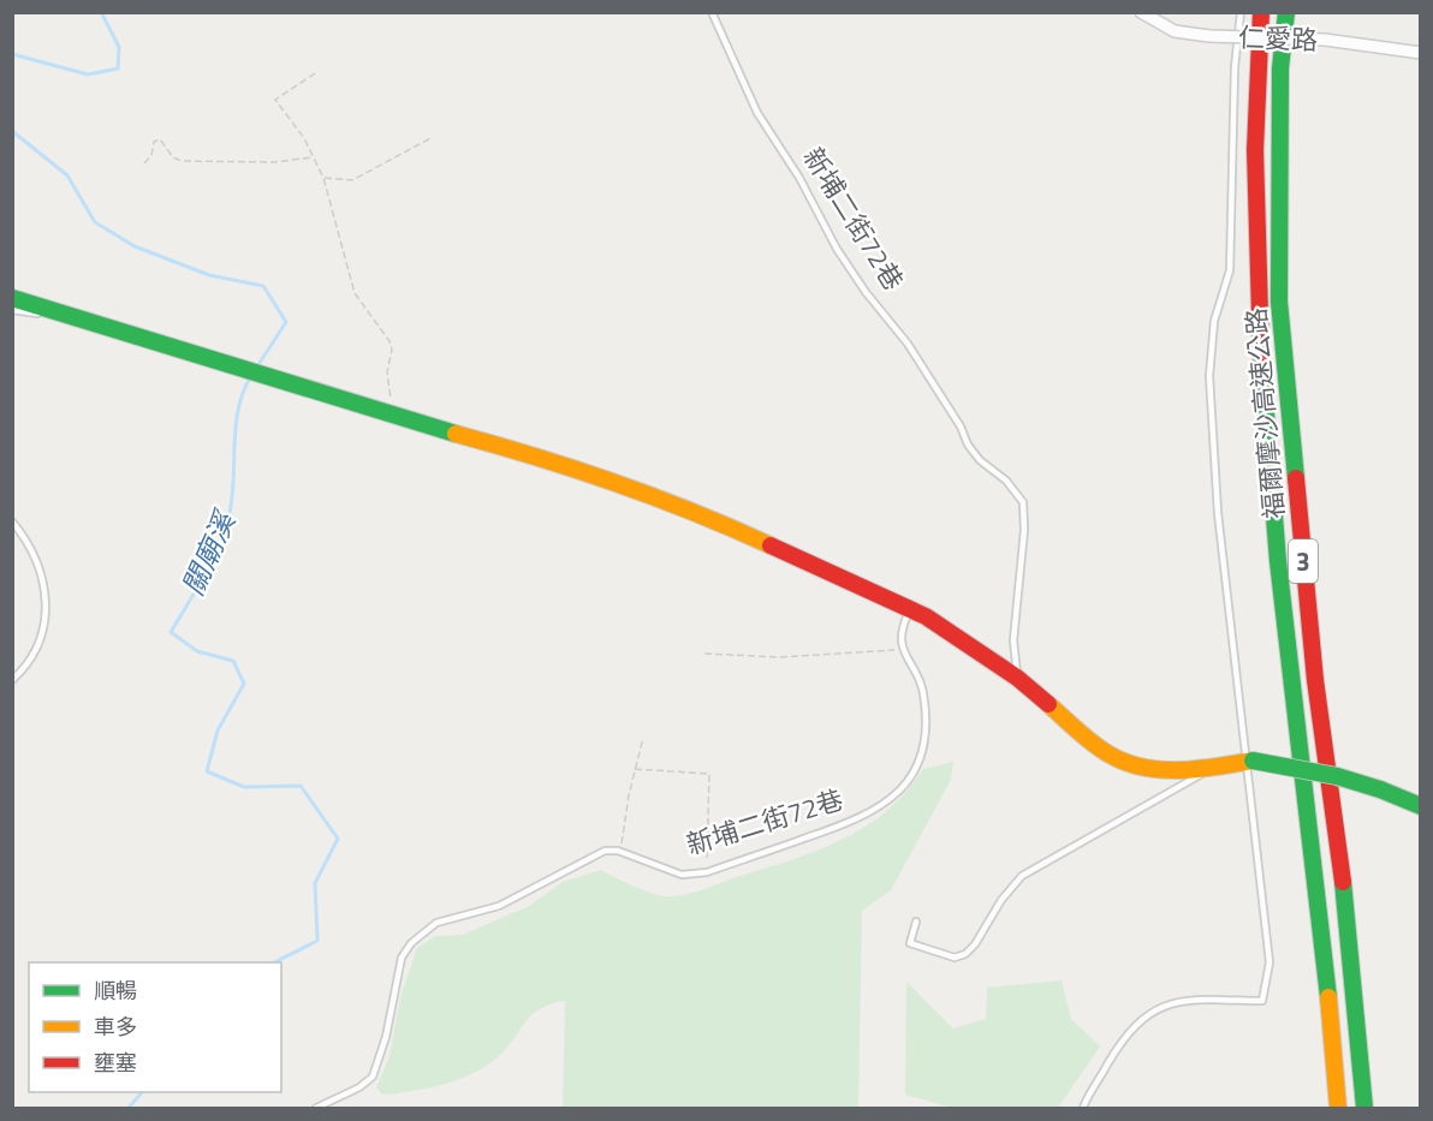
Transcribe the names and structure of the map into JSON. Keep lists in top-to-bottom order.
{
  "streets": {
    "main road": ["福爾摩沙高速公路", "3"],
    "street": ["仁愛路"],
    "lane": ["新埔二街72巷"]
  },
  "water": ["關廟溪"],
  "legend": ["順暢", "車多", "壅塞"]
}
